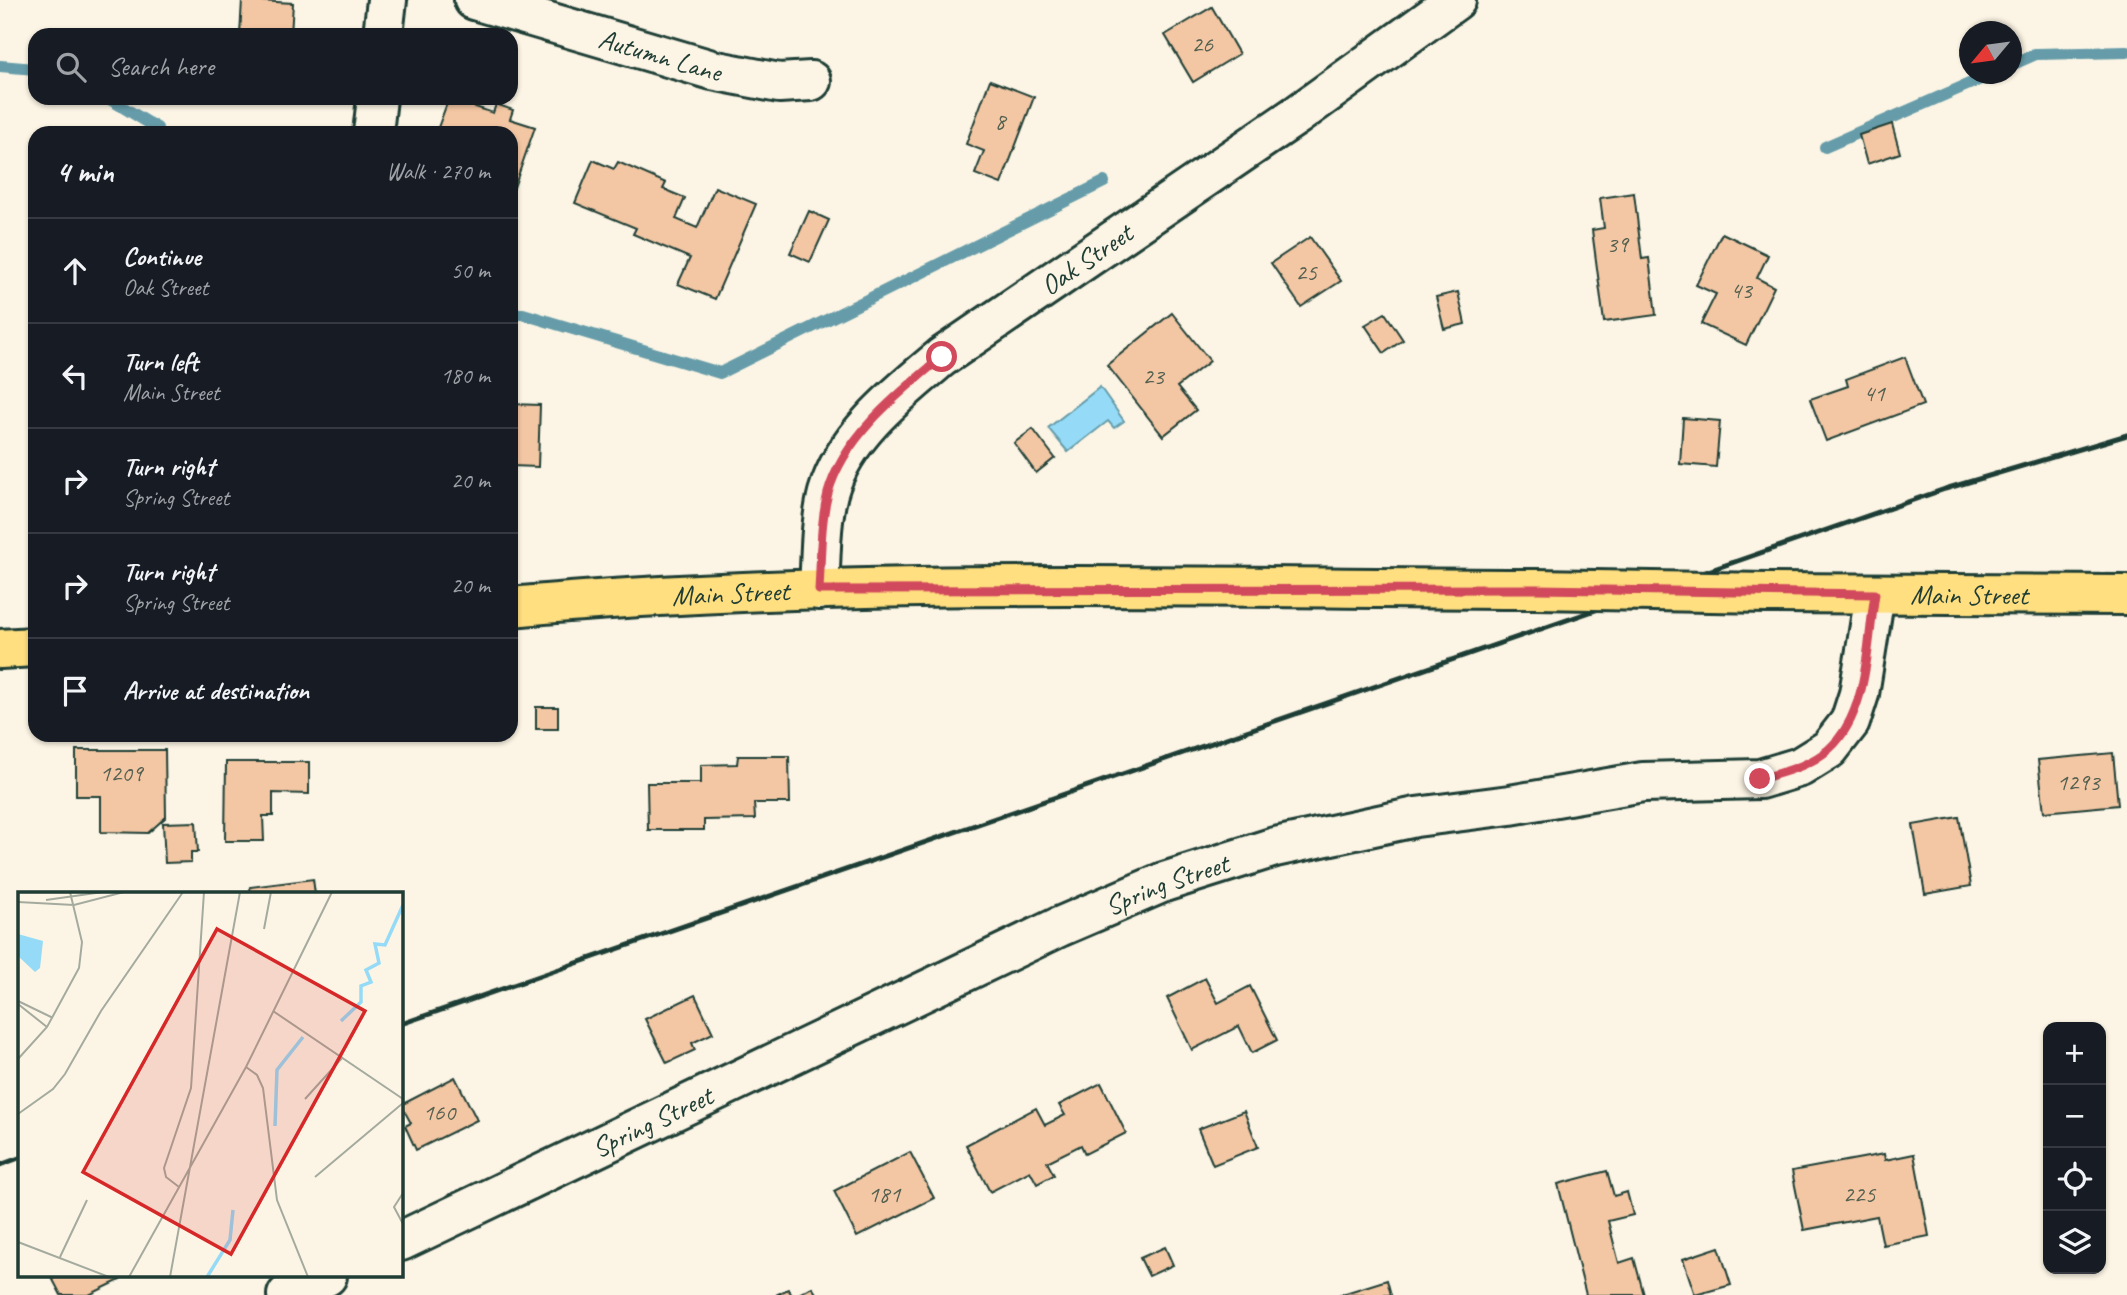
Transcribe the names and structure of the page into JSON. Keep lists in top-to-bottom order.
{
  "streets": {
    "main road": ["Main Street"],
    "street": ["Autumn Lane", "Oak Street", "Spring Street"]
  },
  "crossings": [
    ["Oak Street", "Main Street"],
    ["Main Street", "Spring Street"]
  ],
  "house_numbers": [
    "26",
    "8",
    "39",
    "25",
    "43",
    "23",
    "41",
    "1209",
    "1293",
    "160",
    "181",
    "225"
  ],
  "north": "bottom left",
  "page": {
    "search": "Search here",
    "heading": ["4 min", "Walk · 270 m"],
    "list": [
      ["Continue", "Oak Street", "50 m"],
      ["Turn left", "Main Street", "180 m"],
      ["Turn right", "Spring Street", "20 m"],
      ["Turn right", "Spring Street", "20 m"],
      "Arrive at destination"
    ],
    "map_buttons": ["+", "−"]
  }
}
